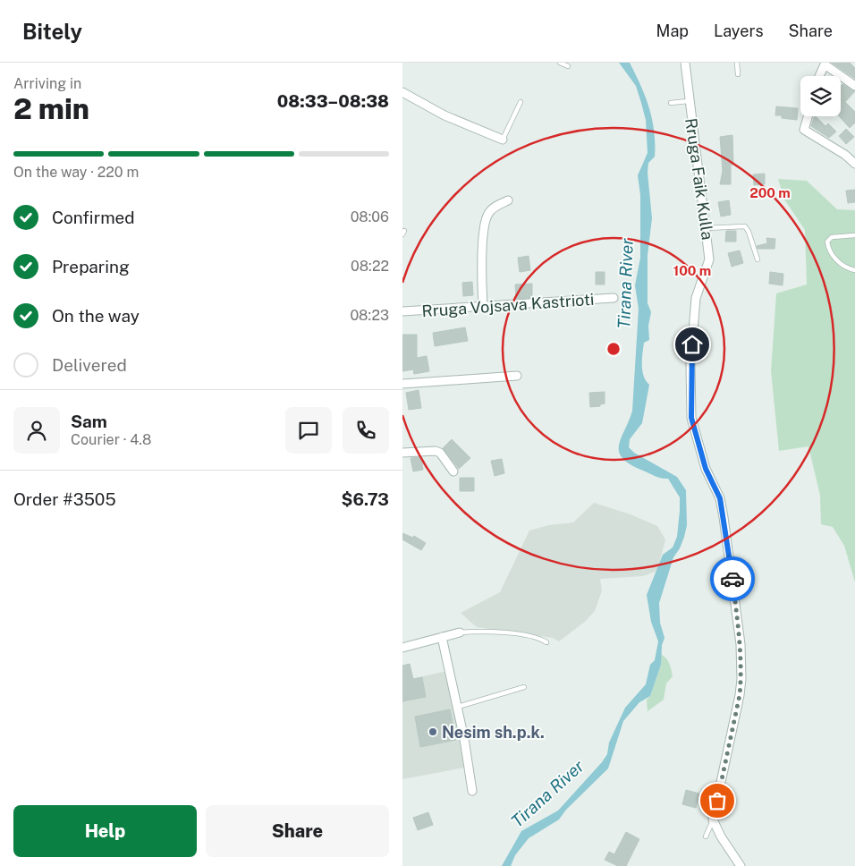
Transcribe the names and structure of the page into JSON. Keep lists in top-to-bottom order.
{
  "streets": {
    "street": ["Rruga Faik Kulla", "Rruga Vojsava Kastrioti"]
  },
  "water": ["Tirana River"],
  "places": ["Nesim sh.p.k."],
  "page": {
    "header": "Bitely",
    "nav": ["Map", "Layers", "Share"],
    "heading": ["2 min", "Arriving in", "08:33–08:38"],
    "panel": [
      "Sam",
      "Courier · 4.8",
      "Order #3505",
      "$6.73"
    ],
    "bar": "On the way · 220 m",
    "list": [
      ["Confirmed", "08:06"],
      ["Preparing", "08:22"],
      ["On the way", "08:23"],
      "Delivered"
    ],
    "buttons": ["Help", "Share"]
  },
  "rings": ["200 m", "100 m"]
}
